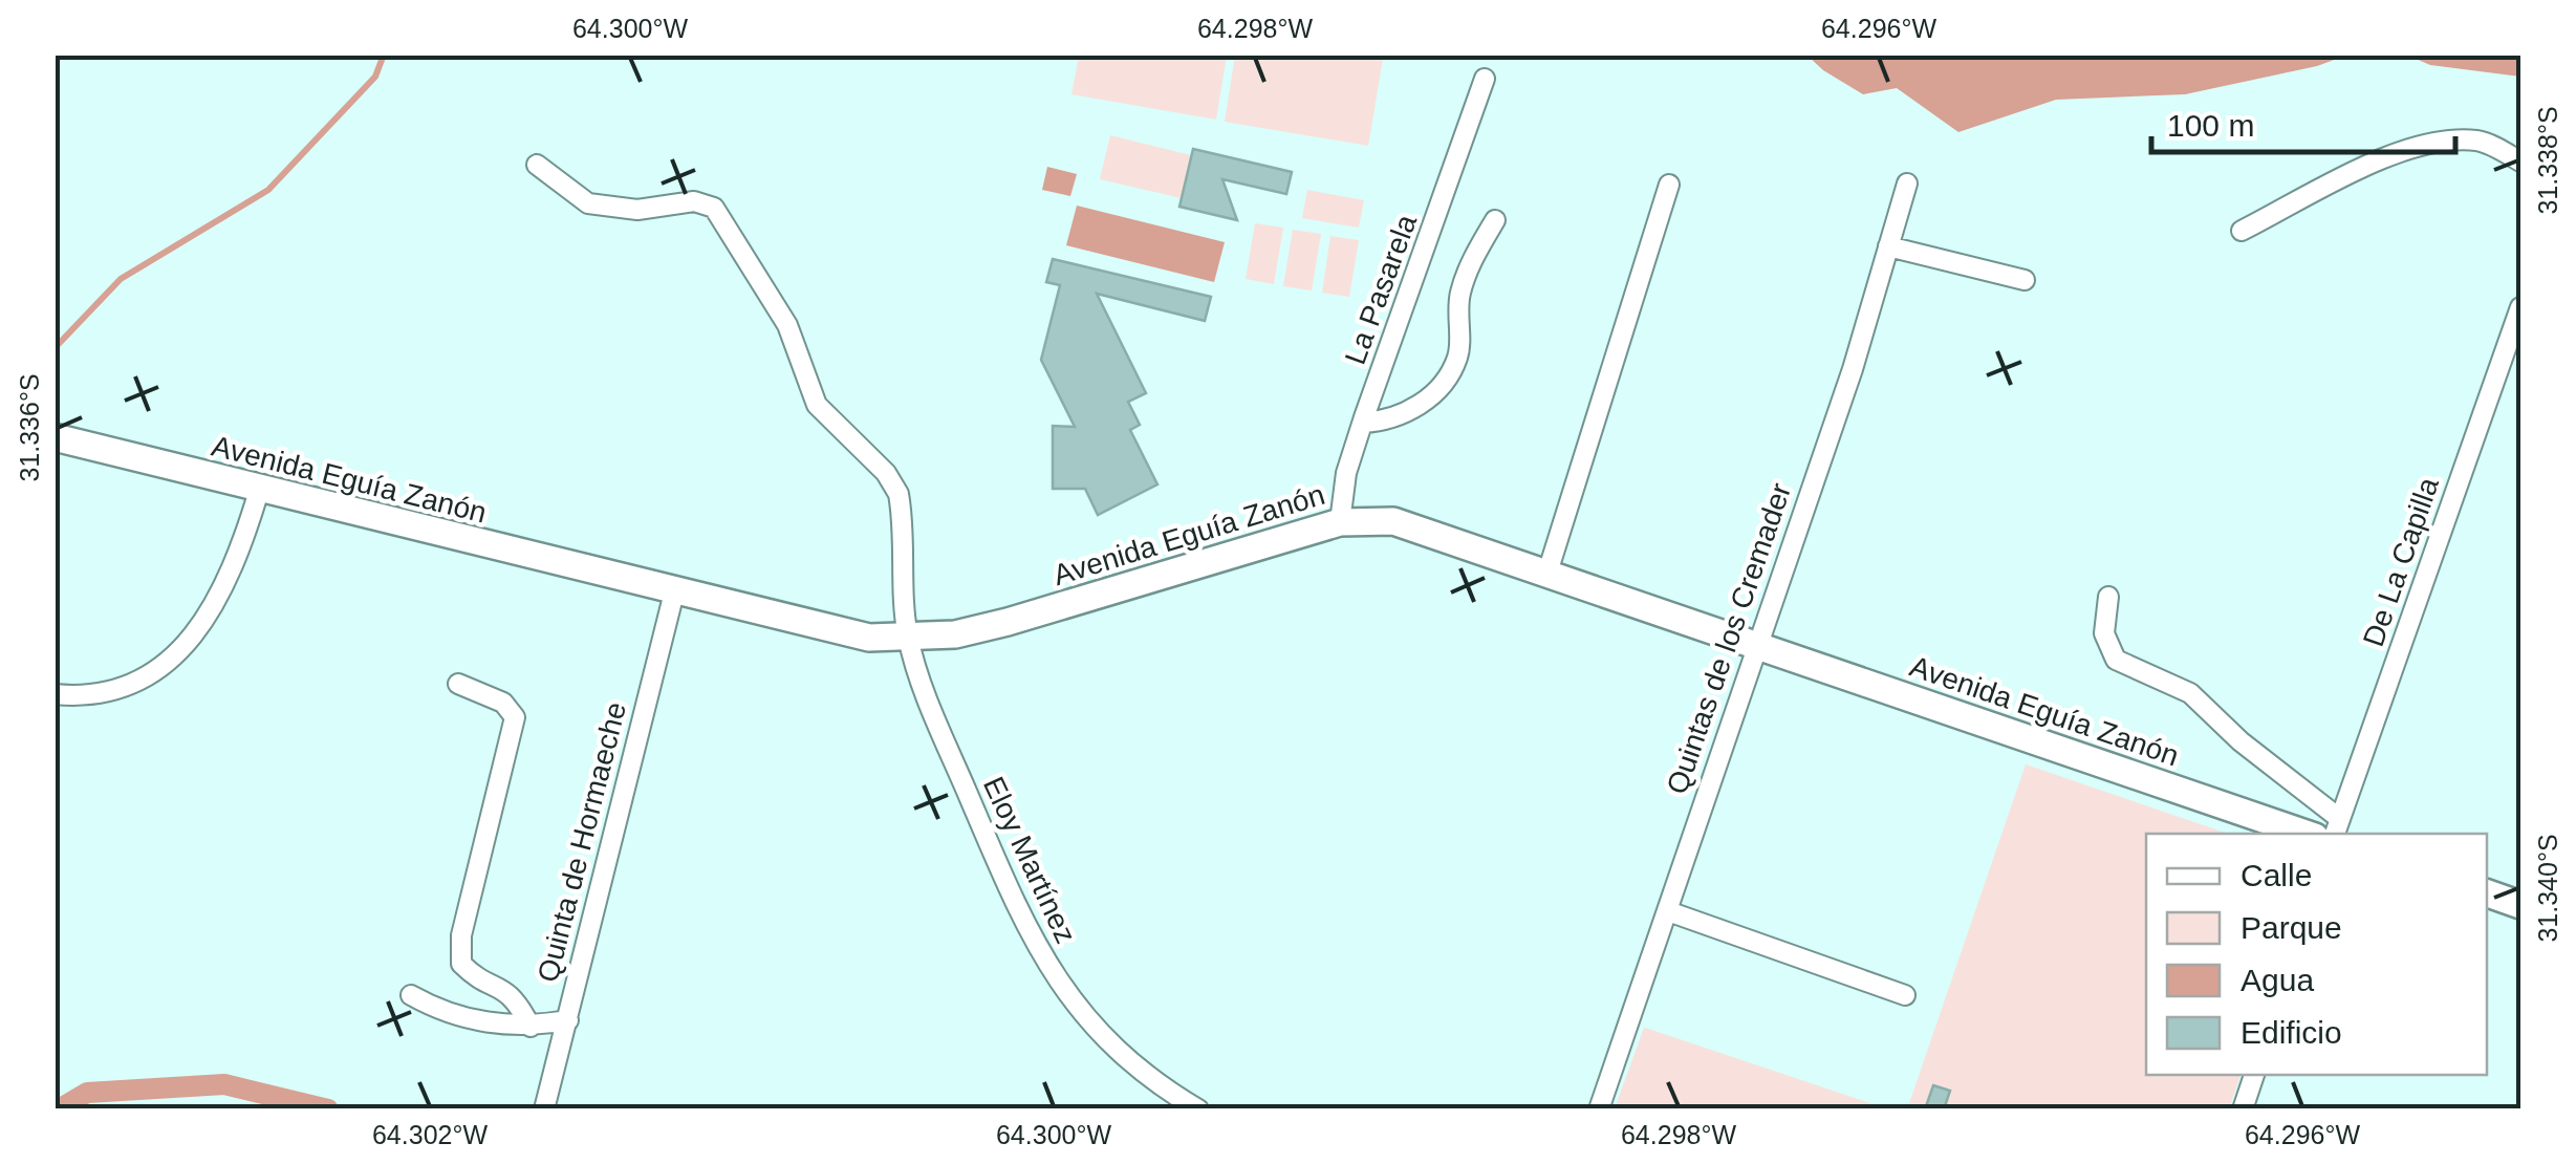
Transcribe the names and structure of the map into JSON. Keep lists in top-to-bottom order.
{
  "streets": {
    "main road": ["Avenida Eguía Zanón"],
    "street": [
      "La Pasarela",
      "De La Capilla",
      "Quintas de los Cremader",
      "Quinta de Hormaeche",
      "Eloy Martínez"
    ]
  },
  "crossings": [
    ["La Pasarela", "Avenida Eguía Zanón"],
    ["Avenida Eguía Zanón", "Quintas de los Cremader"],
    ["Avenida Eguía Zanón", "Quinta de Hormaeche"],
    ["Avenida Eguía Zanón", "Eloy Martínez"]
  ],
  "legend": [
    "Calle",
    "Parque",
    "Agua",
    "Edificio"
  ],
  "scale_bar": "100 m",
  "coordinates": [
    "64.300°W",
    "64.298°W",
    "64.296°W",
    "31.338°S",
    "31.336°S",
    "31.340°S",
    "64.302°W"
  ]
}
